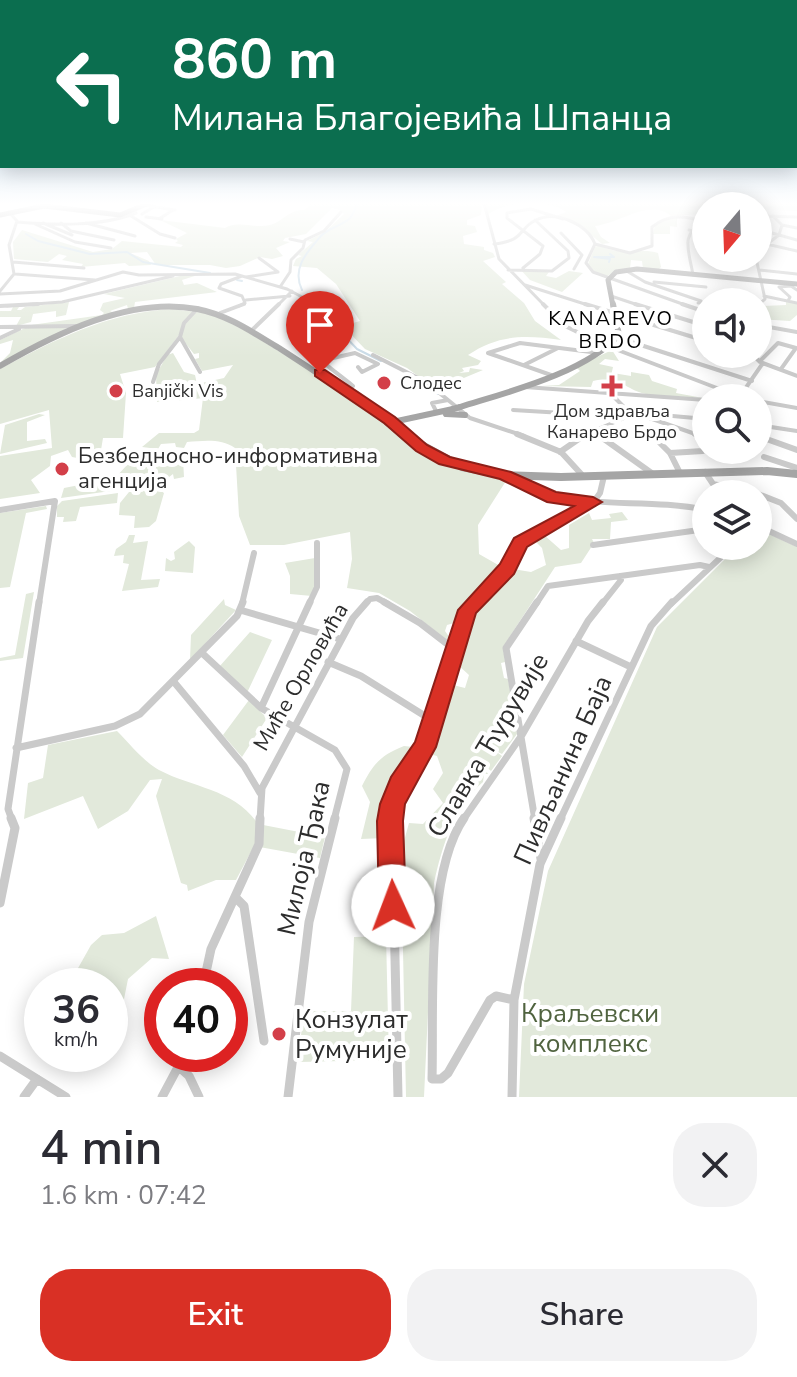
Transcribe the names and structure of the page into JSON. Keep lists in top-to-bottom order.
{
  "streets": {
    "street": [
      "Миће Орловића",
      "Славка Ћурувије",
      "Пивљанина Баја",
      "Милоја Ђака"
    ]
  },
  "crossings": [
    ["Миће Орловића", "Милоја Ђака"],
    ["Славка Ћурувије", "Пивљанина Баја"]
  ],
  "districts": ["KANAREVO BRDO"],
  "parks": ["Краљевски комплекс"],
  "places": {
    "other": [
      "Слодес",
      "Banjički Vis",
      "Безбедносно-информативна агенција",
      "Конзулат Румуније"
    ],
    "health": ["Дом здравља Канарево Брдо"]
  },
  "north": "bottom",
  "page": {
    "turn": ["860 m", "Милана Благојевића Шпанца"],
    "speed": "36 km/h",
    "limit": "40",
    "heading": ["4 min", "1.6 km · 07:42"],
    "buttons": ["Exit", "Share"]
  }
}
